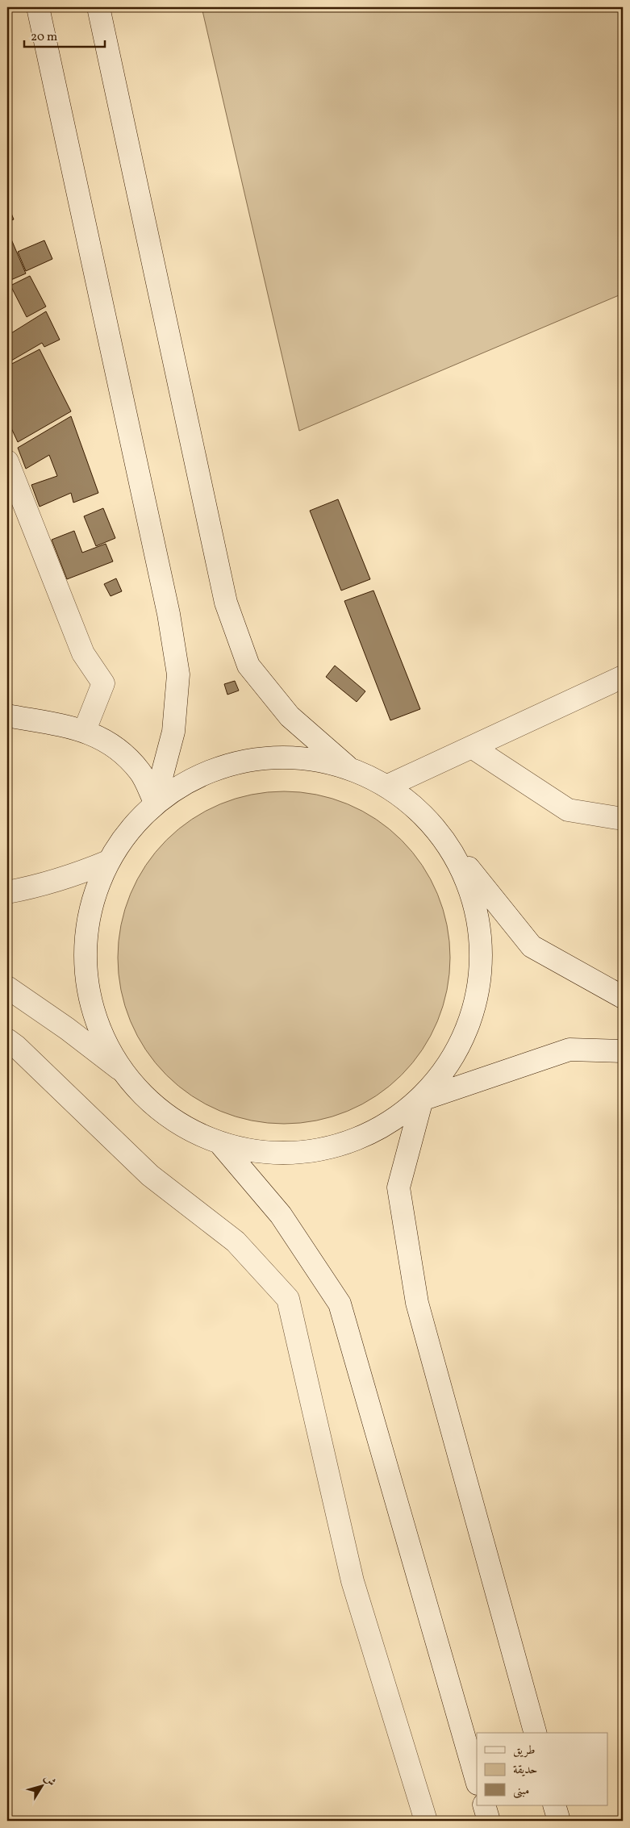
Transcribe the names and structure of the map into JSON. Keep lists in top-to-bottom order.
{
  "legend": ["طريق", "حديقة", "مبنى"],
  "scale_bar": "20 m",
  "north": "top right"
}
